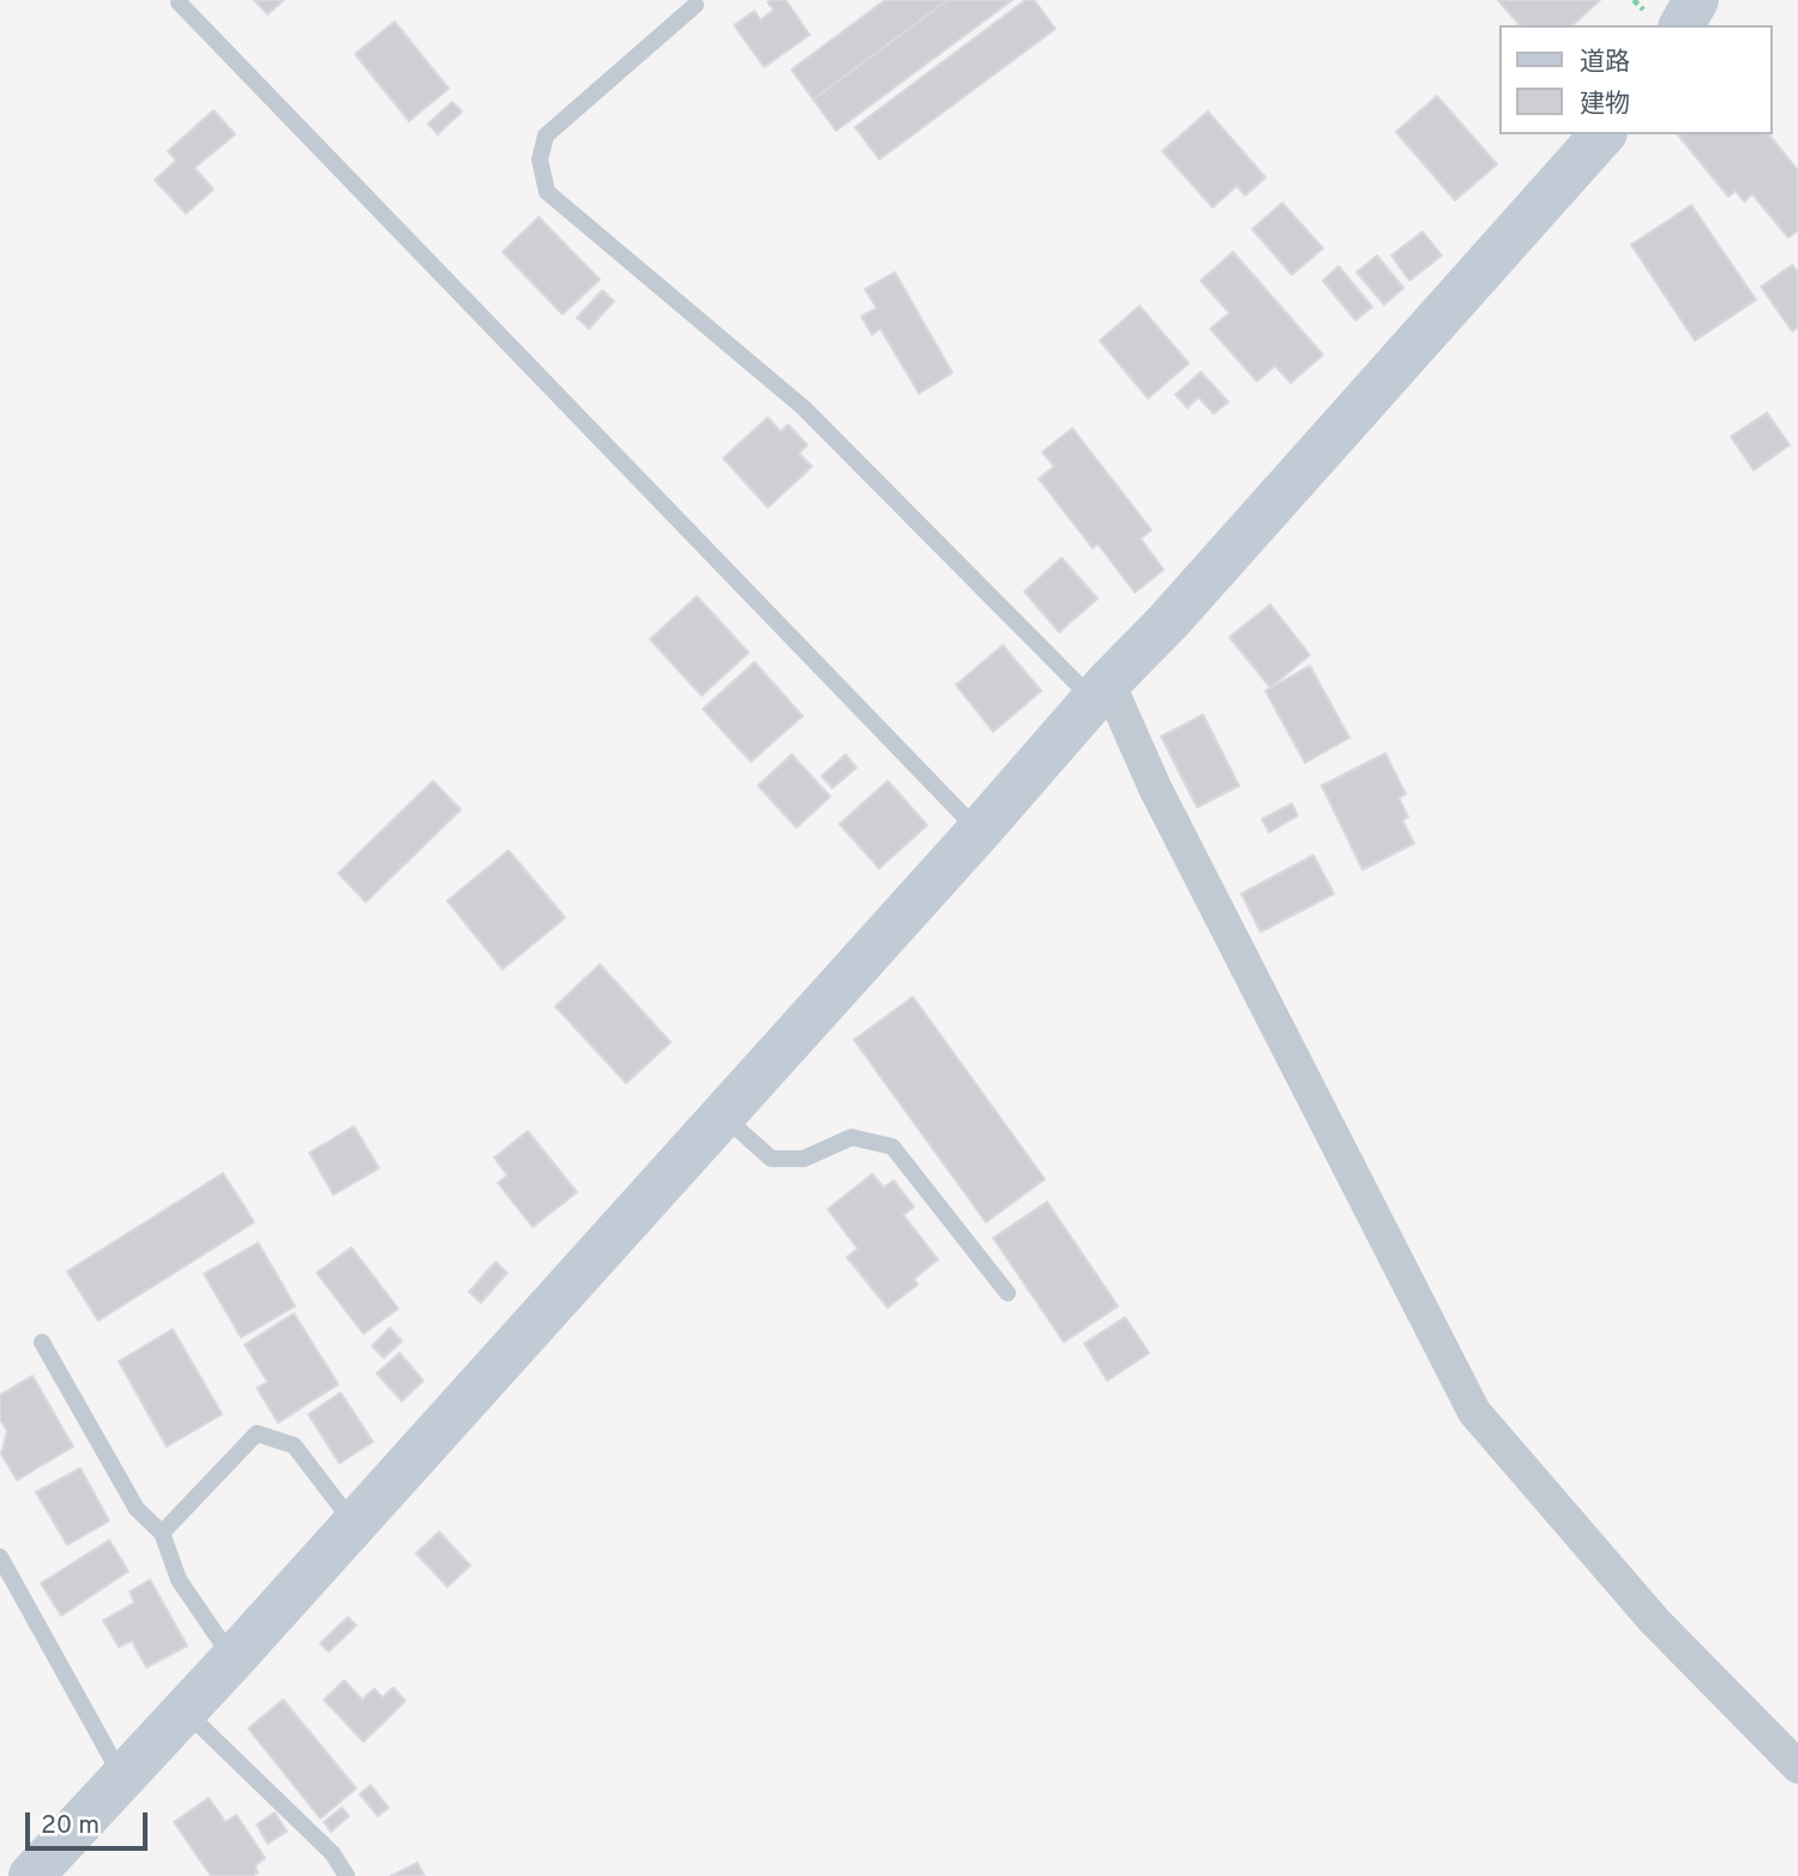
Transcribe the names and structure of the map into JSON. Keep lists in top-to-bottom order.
{
  "legend": ["道路", "建物"],
  "scale_bar": "20 m"
}
